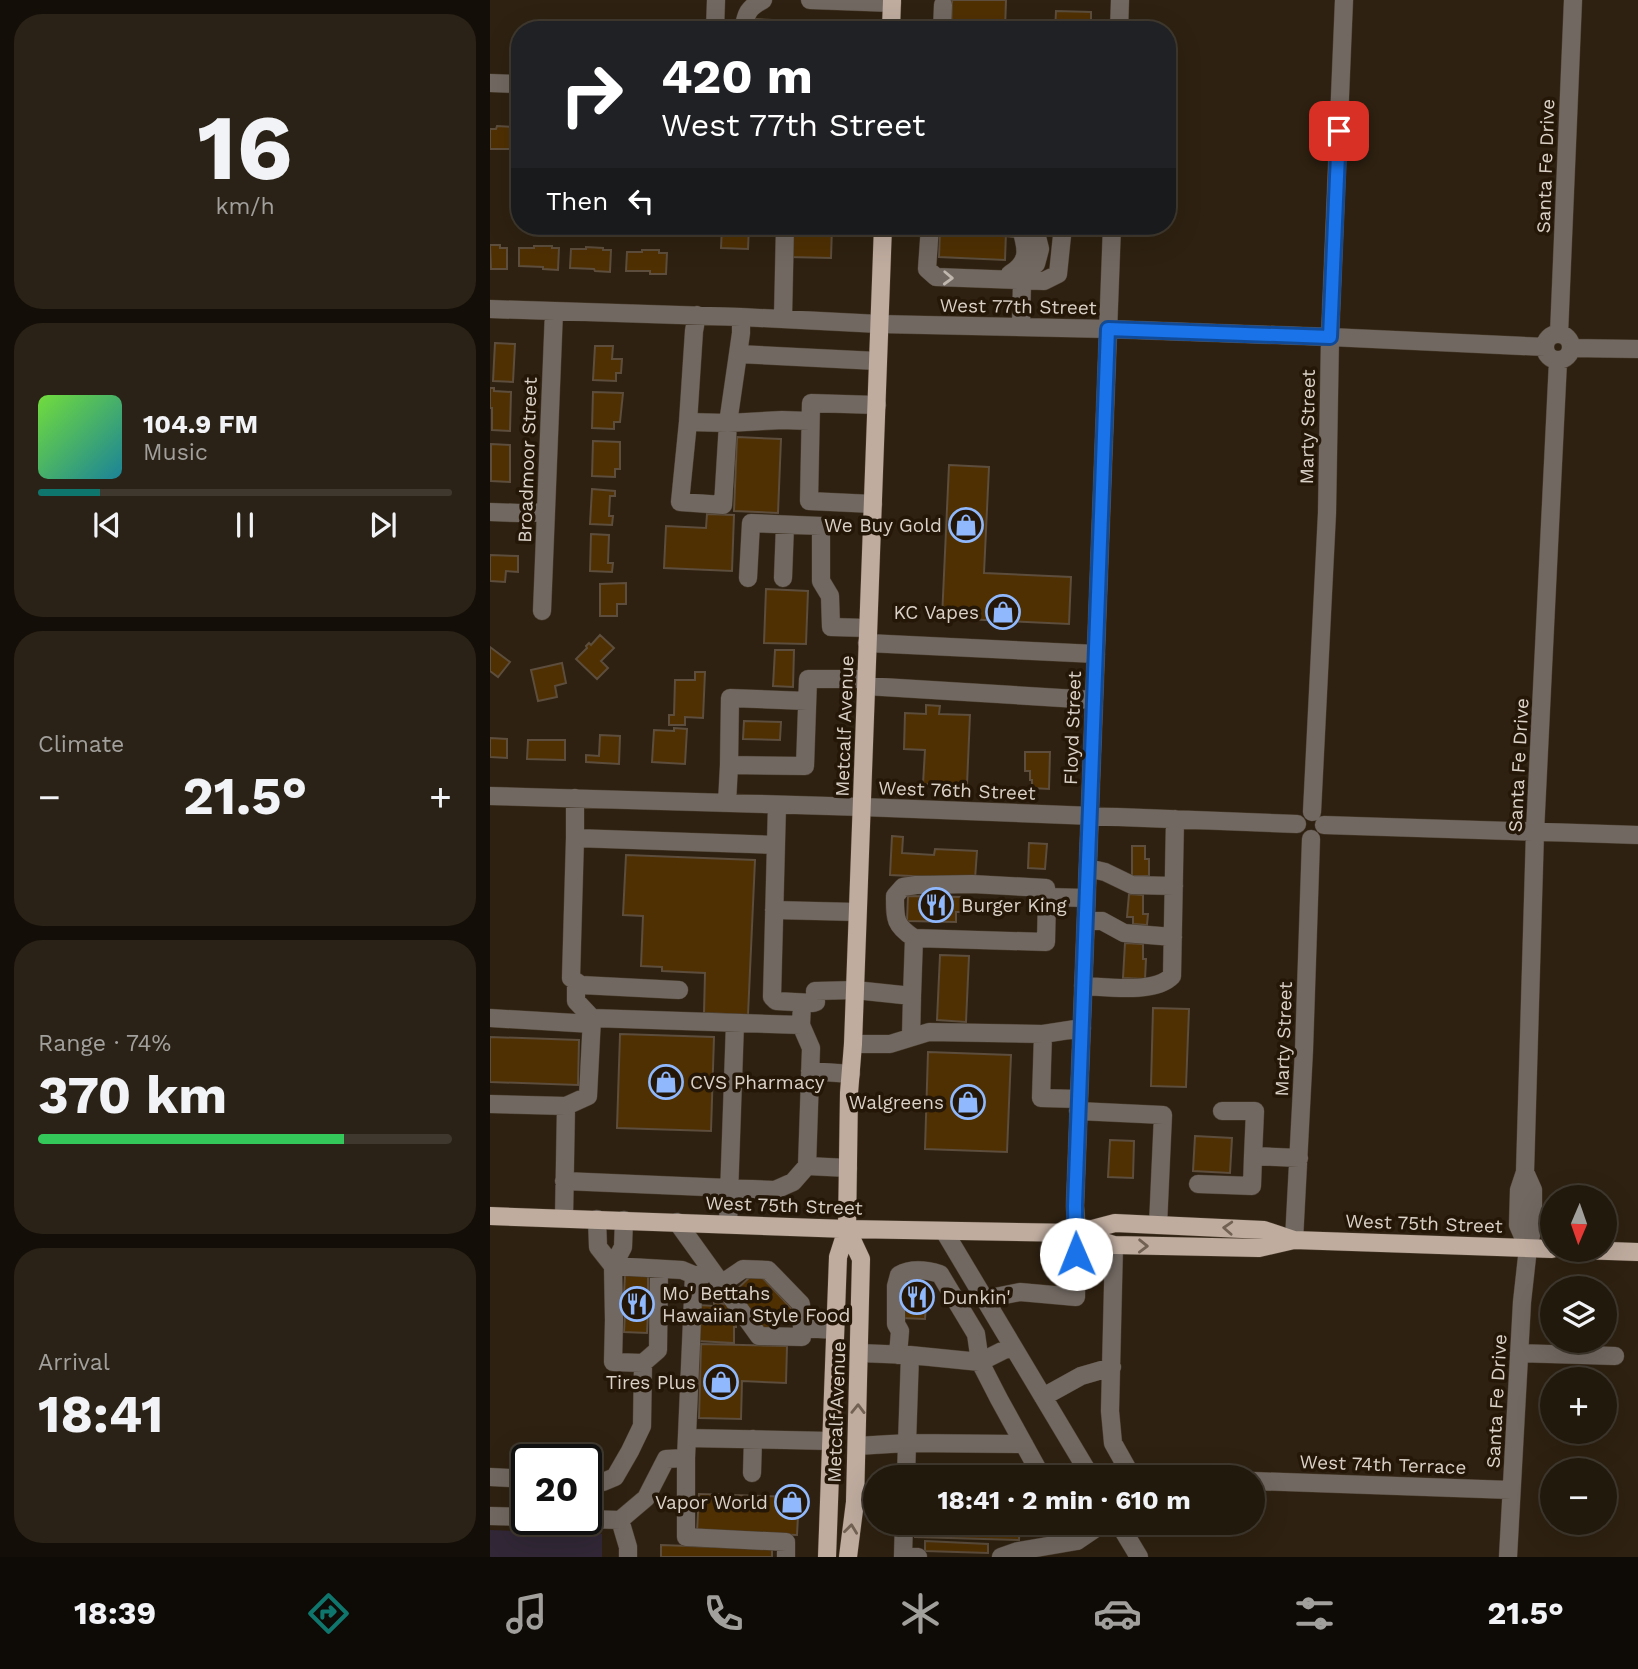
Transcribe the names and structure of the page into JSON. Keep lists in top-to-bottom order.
{
  "streets": {
    "main road": ["Metcalf Avenue", "West 75th Street"],
    "street": [
      "Santa Fe Drive",
      "West 77th Street",
      "Marty Street",
      "Broadmoor Street",
      "Floyd Street",
      "West 76th Street",
      "West 74th Terrace"
    ]
  },
  "crossings": [
    ["Santa Fe Drive", "West 77th Street"],
    ["Santa Fe Drive", "West 75th Street"],
    ["Santa Fe Drive", "West 74th Terrace"],
    ["West 77th Street", "Marty Street"],
    ["West 77th Street", "Broadmoor Street"],
    ["West 77th Street", "Metcalf Avenue"],
    ["West 77th Street", "Floyd Street"],
    ["Marty Street", "West 76th Street"],
    ["Marty Street", "West 75th Street"],
    ["Metcalf Avenue", "West 76th Street"],
    ["Metcalf Avenue", "West 75th Street"],
    ["Floyd Street", "West 76th Street"],
    ["Floyd Street", "West 75th Street"]
  ],
  "places": {
    "shop": [
      "We Buy Gold",
      "KC Vapes",
      "CVS Pharmacy",
      "Walgreens",
      "Tires Plus",
      "Vapor World"
    ],
    "restaurant": ["Burger King", "Dunkin'", "Mo' Bettahs Hawaiian Style Food"]
  },
  "north": "bottom",
  "page": {
    "tile": [
      ["16", "km/h"],
      "Climate",
      ["Range · 74%", "370 km"],
      ["Arrival", "18:41"]
    ],
    "turn": ["420 m", "West 77th Street"],
    "then": "Then",
    "song": ["104.9 FM", "Music"],
    "heat": ["−", "21.5°", "+"],
    "map_buttons": ["+", "−"],
    "limit": "20",
    "trip": "18:41 · 2 min · 610 m",
    "tabs": ["18:39", "21.5°"]
  }
}
